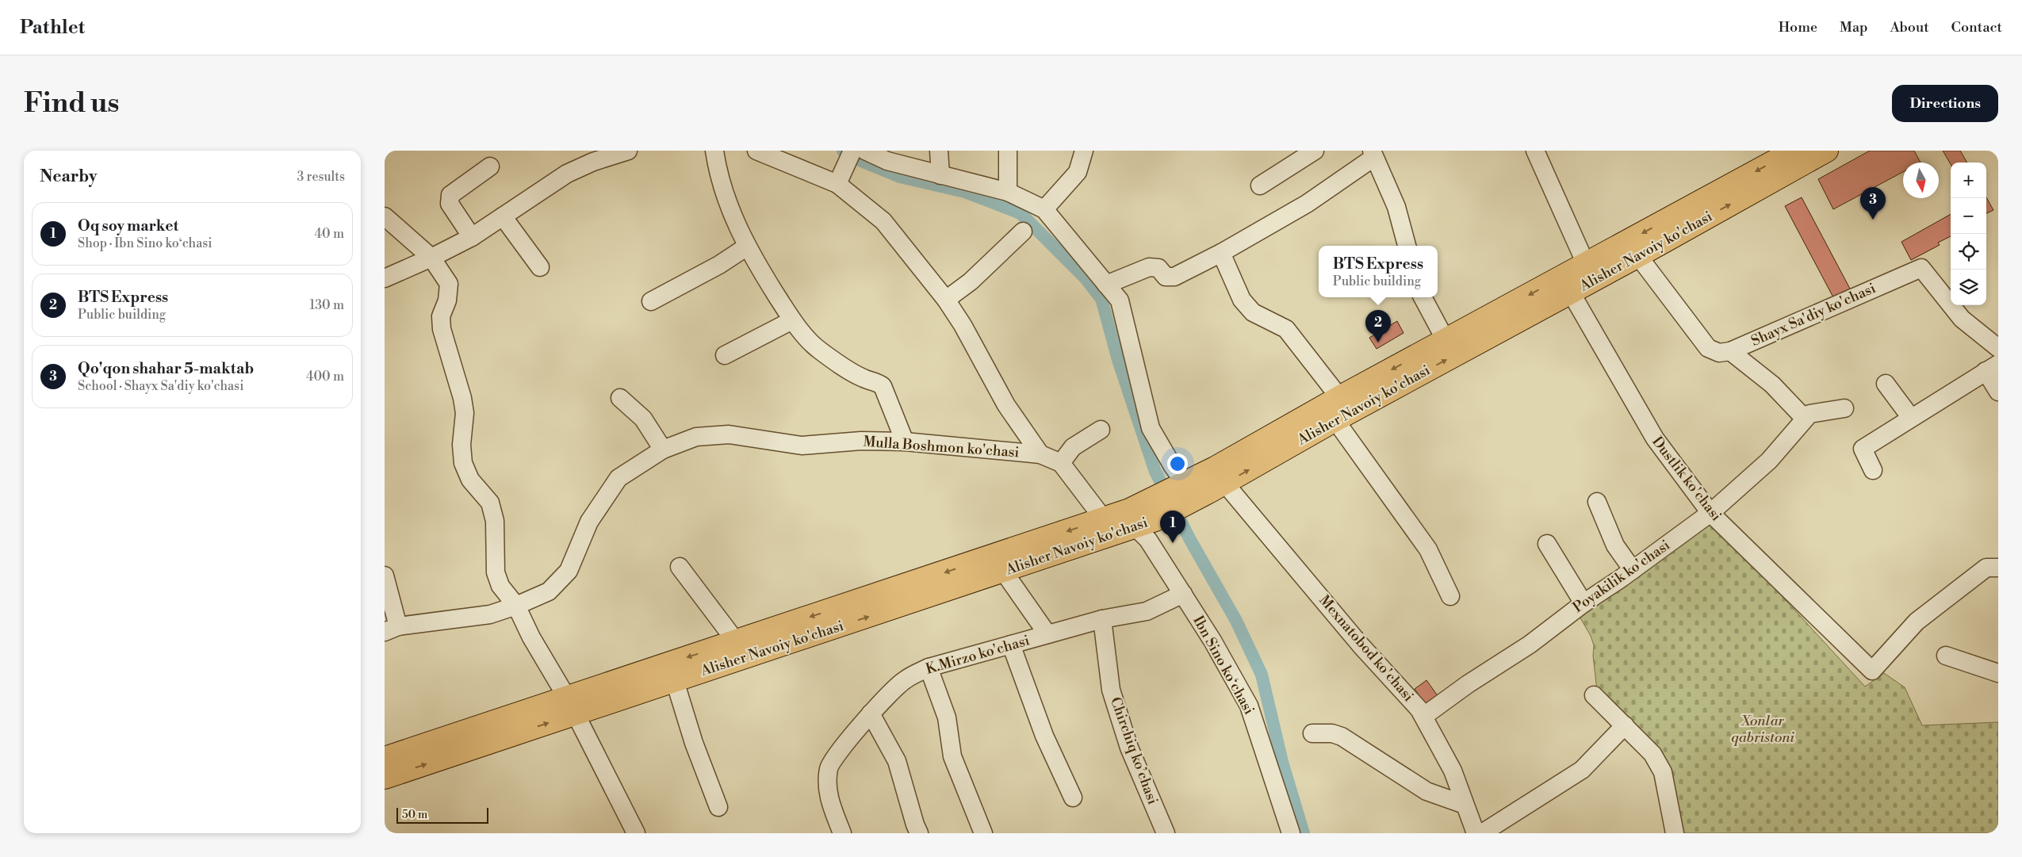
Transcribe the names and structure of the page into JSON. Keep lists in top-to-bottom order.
{
  "streets": {
    "main road": ["Alisher Navoiy ko'chasi"],
    "street": [
      "Shayx Sa'diy ko'chasi",
      "Mulla Boshmon ko'chasi",
      "Dustlik ko'chasi",
      "Poyakilik ko'chasi",
      "Mexnatobod ko'chasi",
      "K.Mirzo ko'chasi",
      "Ibn Sino ko‘chasi",
      "Chirchiq ko’chasi"
    ]
  },
  "crossings": [
    ["Alisher Navoiy ko'chasi", "Dustlik ko'chasi"],
    ["Alisher Navoiy ko'chasi", "Mexnatobod ko'chasi"],
    ["Alisher Navoiy ko'chasi", "Ibn Sino ko‘chasi"],
    ["Dustlik ko'chasi", "Poyakilik ko'chasi"],
    ["Poyakilik ko'chasi", "Mexnatobod ko'chasi"],
    ["K.Mirzo ko'chasi", "Ibn Sino ko‘chasi"],
    ["K.Mirzo ko'chasi", "Chirchiq ko’chasi"]
  ],
  "parks": ["Xonlar qabristoni"],
  "scale_bar": "50 m",
  "north": "bottom",
  "page": {
    "header": "Pathlet",
    "nav": [
      "Home",
      "Map",
      "About",
      "Contact"
    ],
    "buttons": "Directions",
    "title": "Find us",
    "heading": ["Nearby", "3 results"],
    "map_buttons": ["+", "−"],
    "pins": ["3", "2", "1"],
    "list": [
      {
        "mark": "1",
        "name": "Oq soy market",
        "note": "Shop · Ibn Sino ko‘chasi",
        "value": "40 m"
      },
      {
        "mark": "2",
        "name": "BTS Express",
        "note": "Public building",
        "value": "130 m"
      },
      {
        "mark": "3",
        "name": "Qo'qon shahar 5-maktab",
        "note": "School · Shayx Sa'diy ko'chasi",
        "value": "400 m"
      }
    ],
    "popup": ["BTS Express", "Public building"],
    "scale": "50 m"
  }
}
